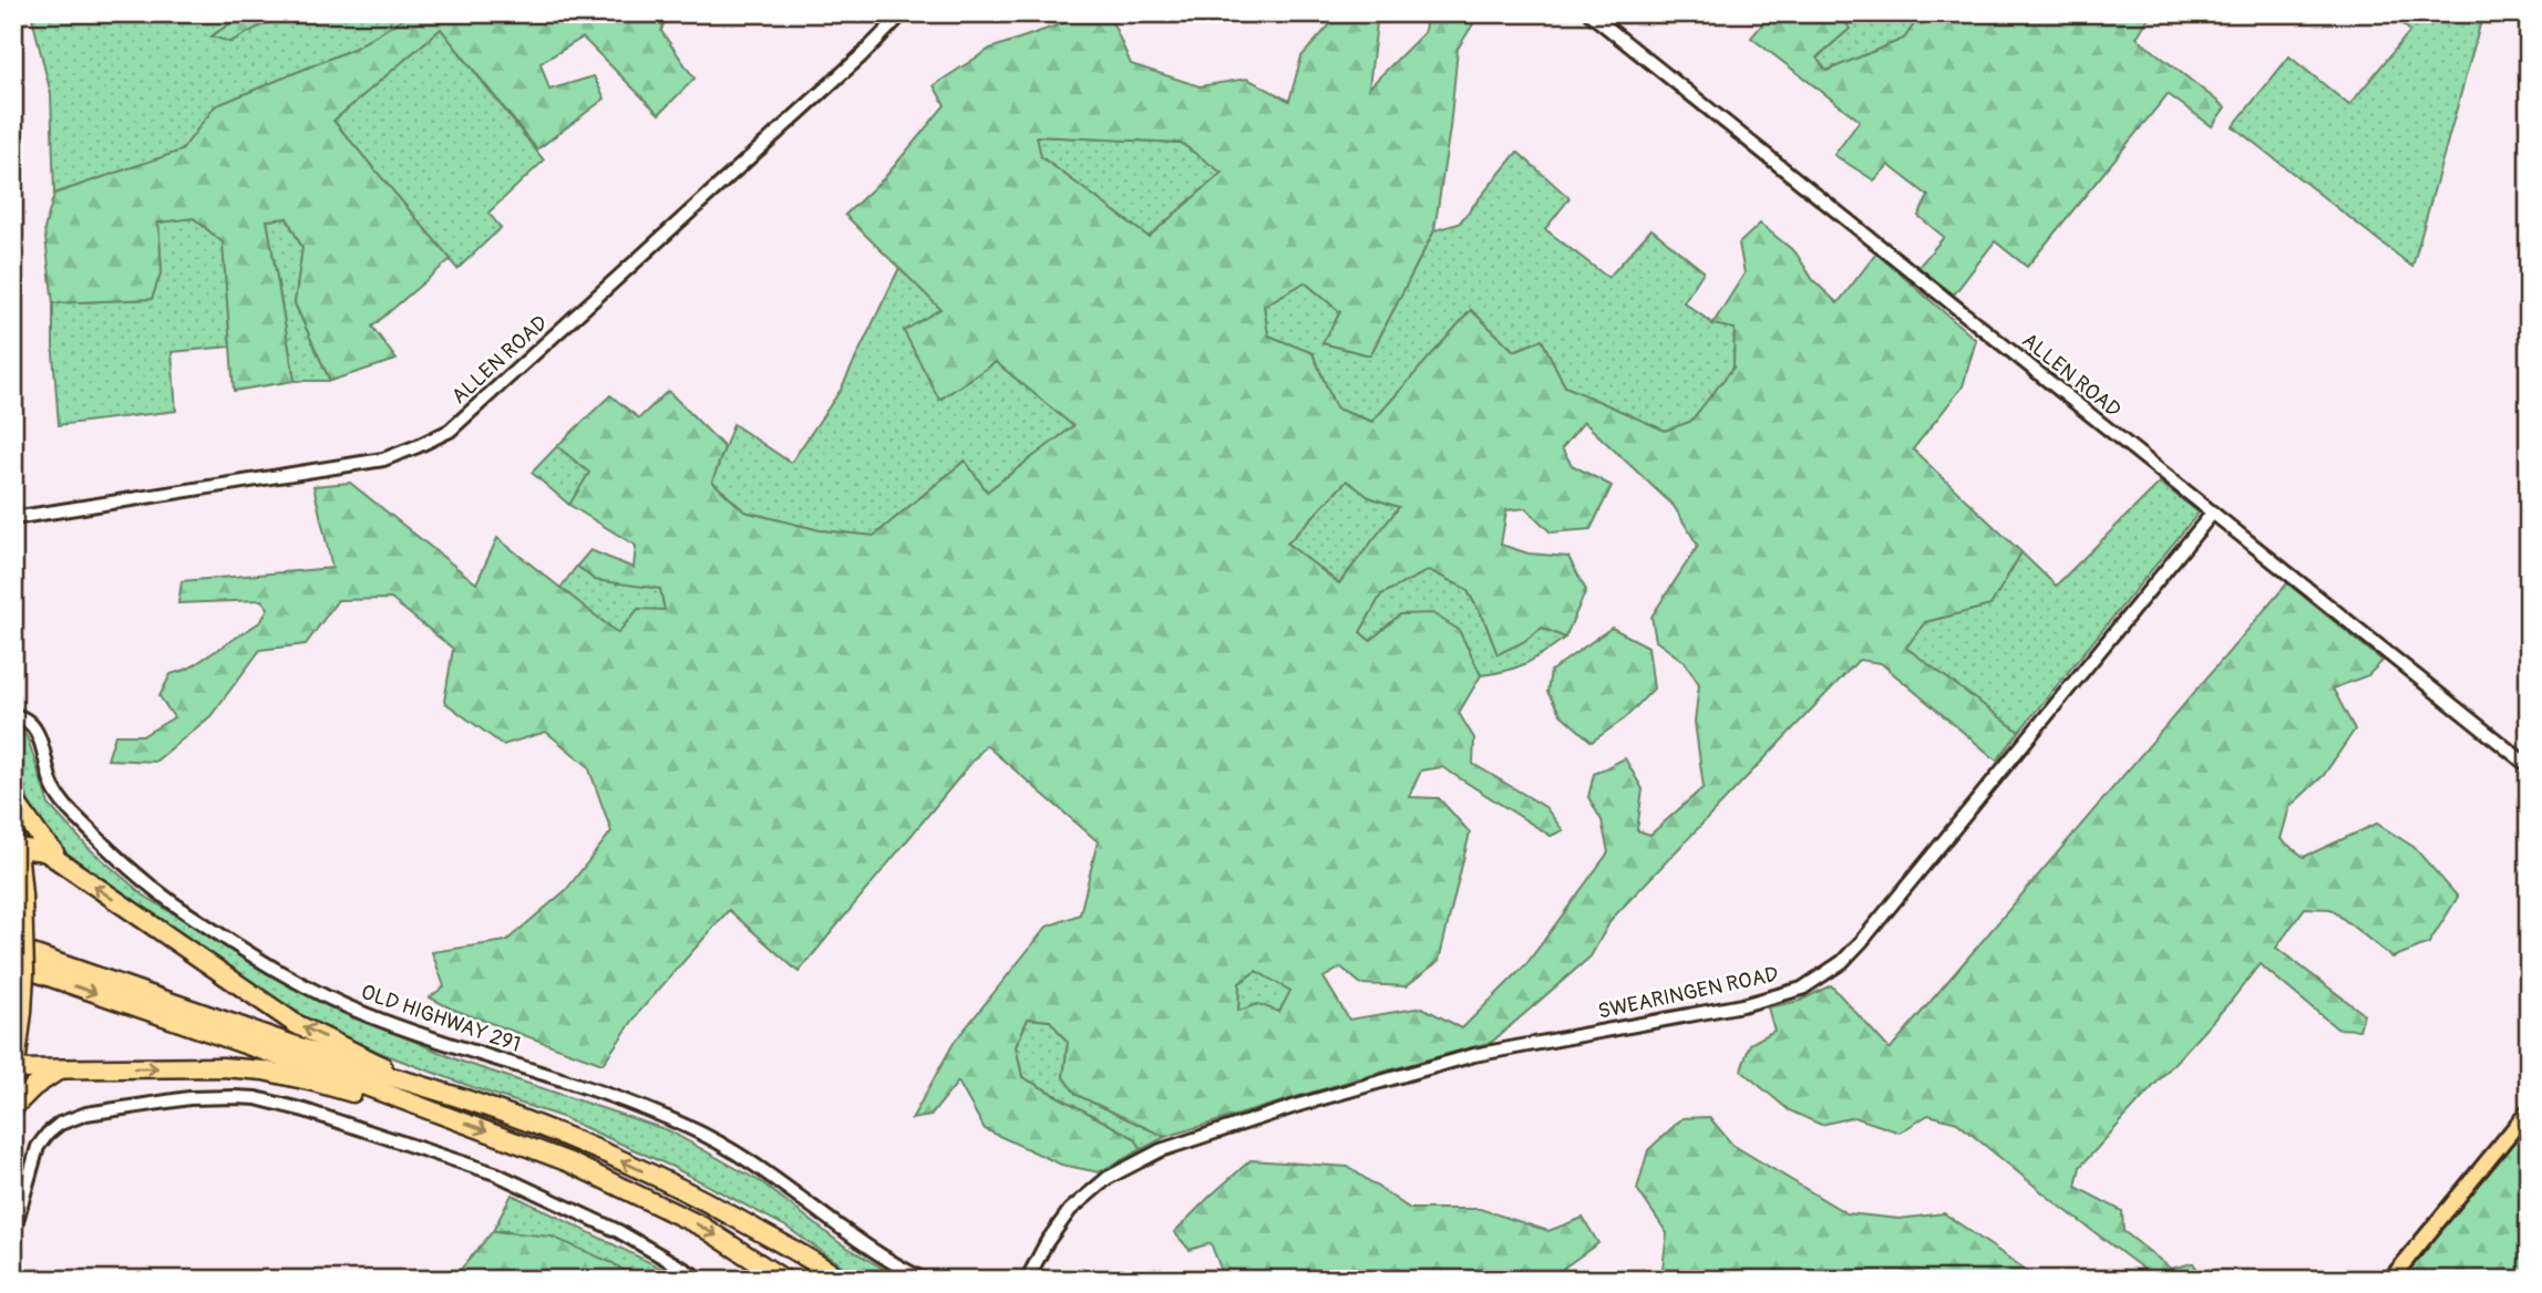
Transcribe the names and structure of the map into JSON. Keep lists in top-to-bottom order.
{
  "streets": {
    "street": ["ALLEN ROAD", "SWEARINGEN ROAD", "OLD HIGHWAY 291"]
  },
  "crossings": [
    ["ALLEN ROAD", "SWEARINGEN ROAD"]
  ]
}
